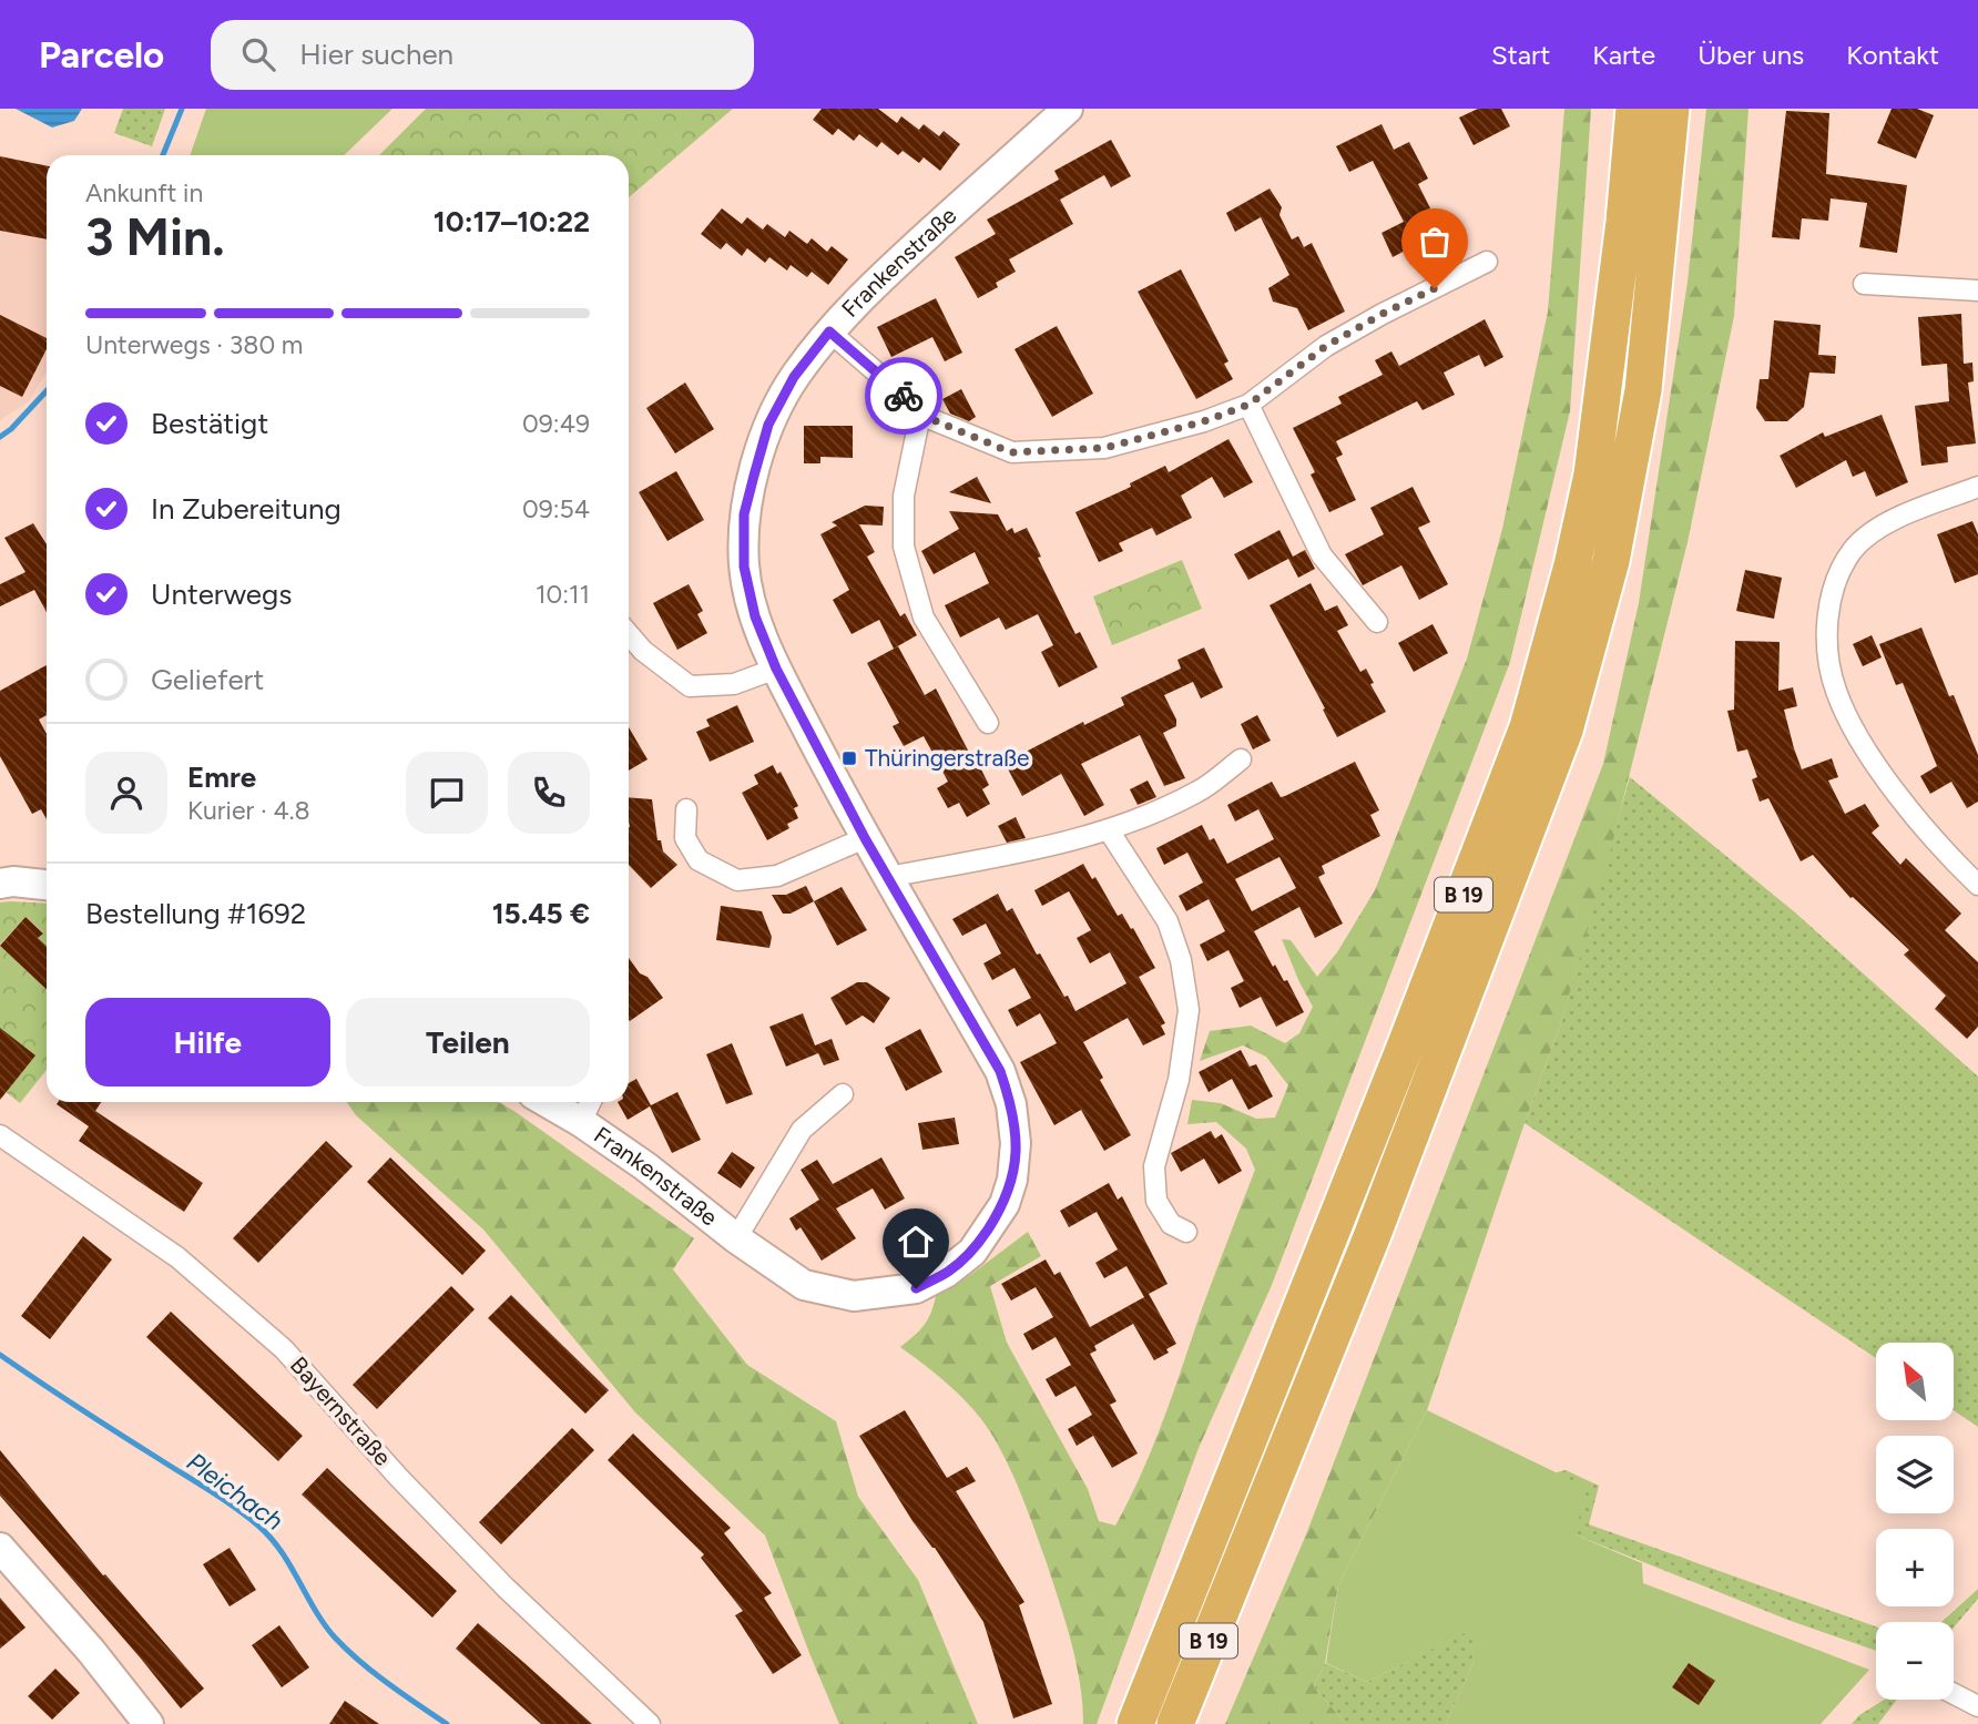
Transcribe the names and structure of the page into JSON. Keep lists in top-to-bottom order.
{
  "streets": {
    "highway": ["B 19"],
    "street": ["Frankenstraße", "Bayernstraße"]
  },
  "water": ["Pleichach"],
  "places": {
    "transit": ["Thüringerstraße"]
  },
  "north": "top left",
  "page": {
    "header": "Parcelo",
    "search": "Hier suchen",
    "nav": [
      "Start",
      "Karte",
      "Über uns",
      "Kontakt"
    ],
    "heading": ["3 Min.", "Ankunft in", "10:17–10:22"],
    "panel": [
      "Emre",
      "Kurier · 4.8",
      "Bestellung #1692",
      "15.45 €"
    ],
    "bar": "Unterwegs · 380 m",
    "list": [
      ["Bestätigt", "09:49"],
      ["In Zubereitung", "09:54"],
      ["Unterwegs", "10:11"],
      "Geliefert"
    ],
    "buttons": ["Hilfe", "Teilen"],
    "map_buttons": ["+", "−"]
  }
}
